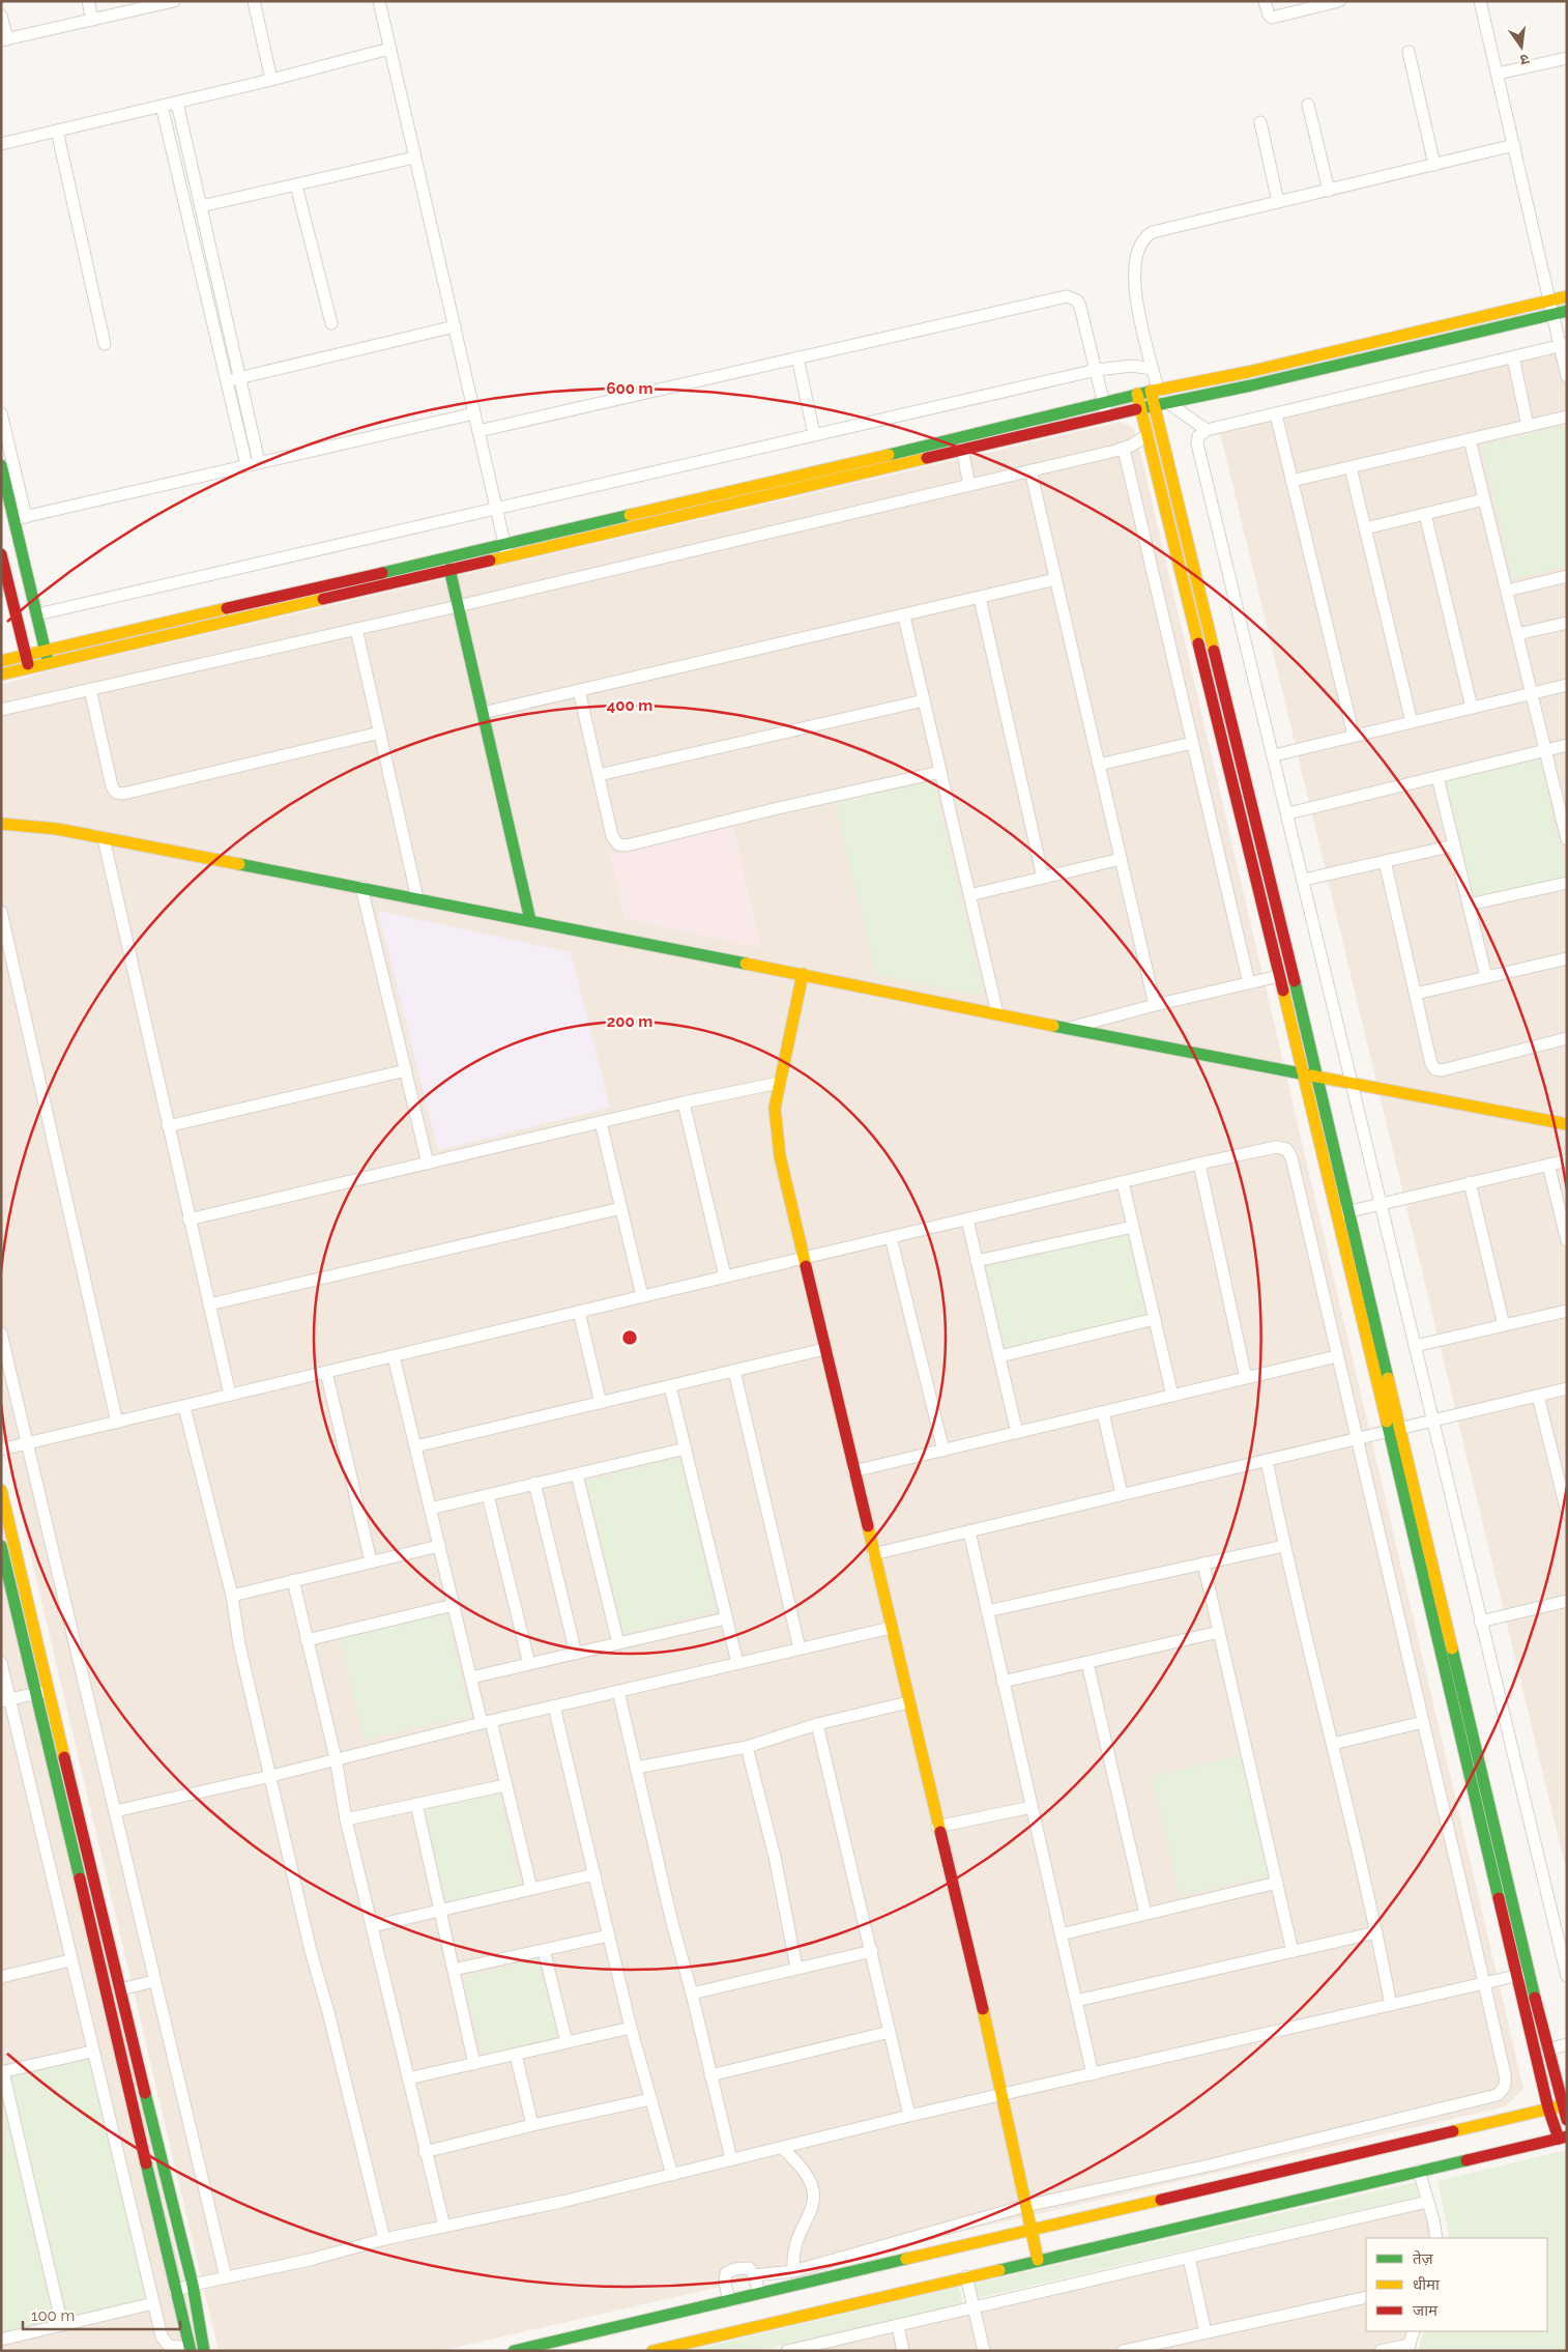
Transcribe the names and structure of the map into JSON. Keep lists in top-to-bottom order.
{
  "legend": ["तेज़", "धीमा", "जाम"],
  "scale_bar": "100 m",
  "north": "bottom",
  "rings": ["600 m", "400 m", "200 m"]
}
